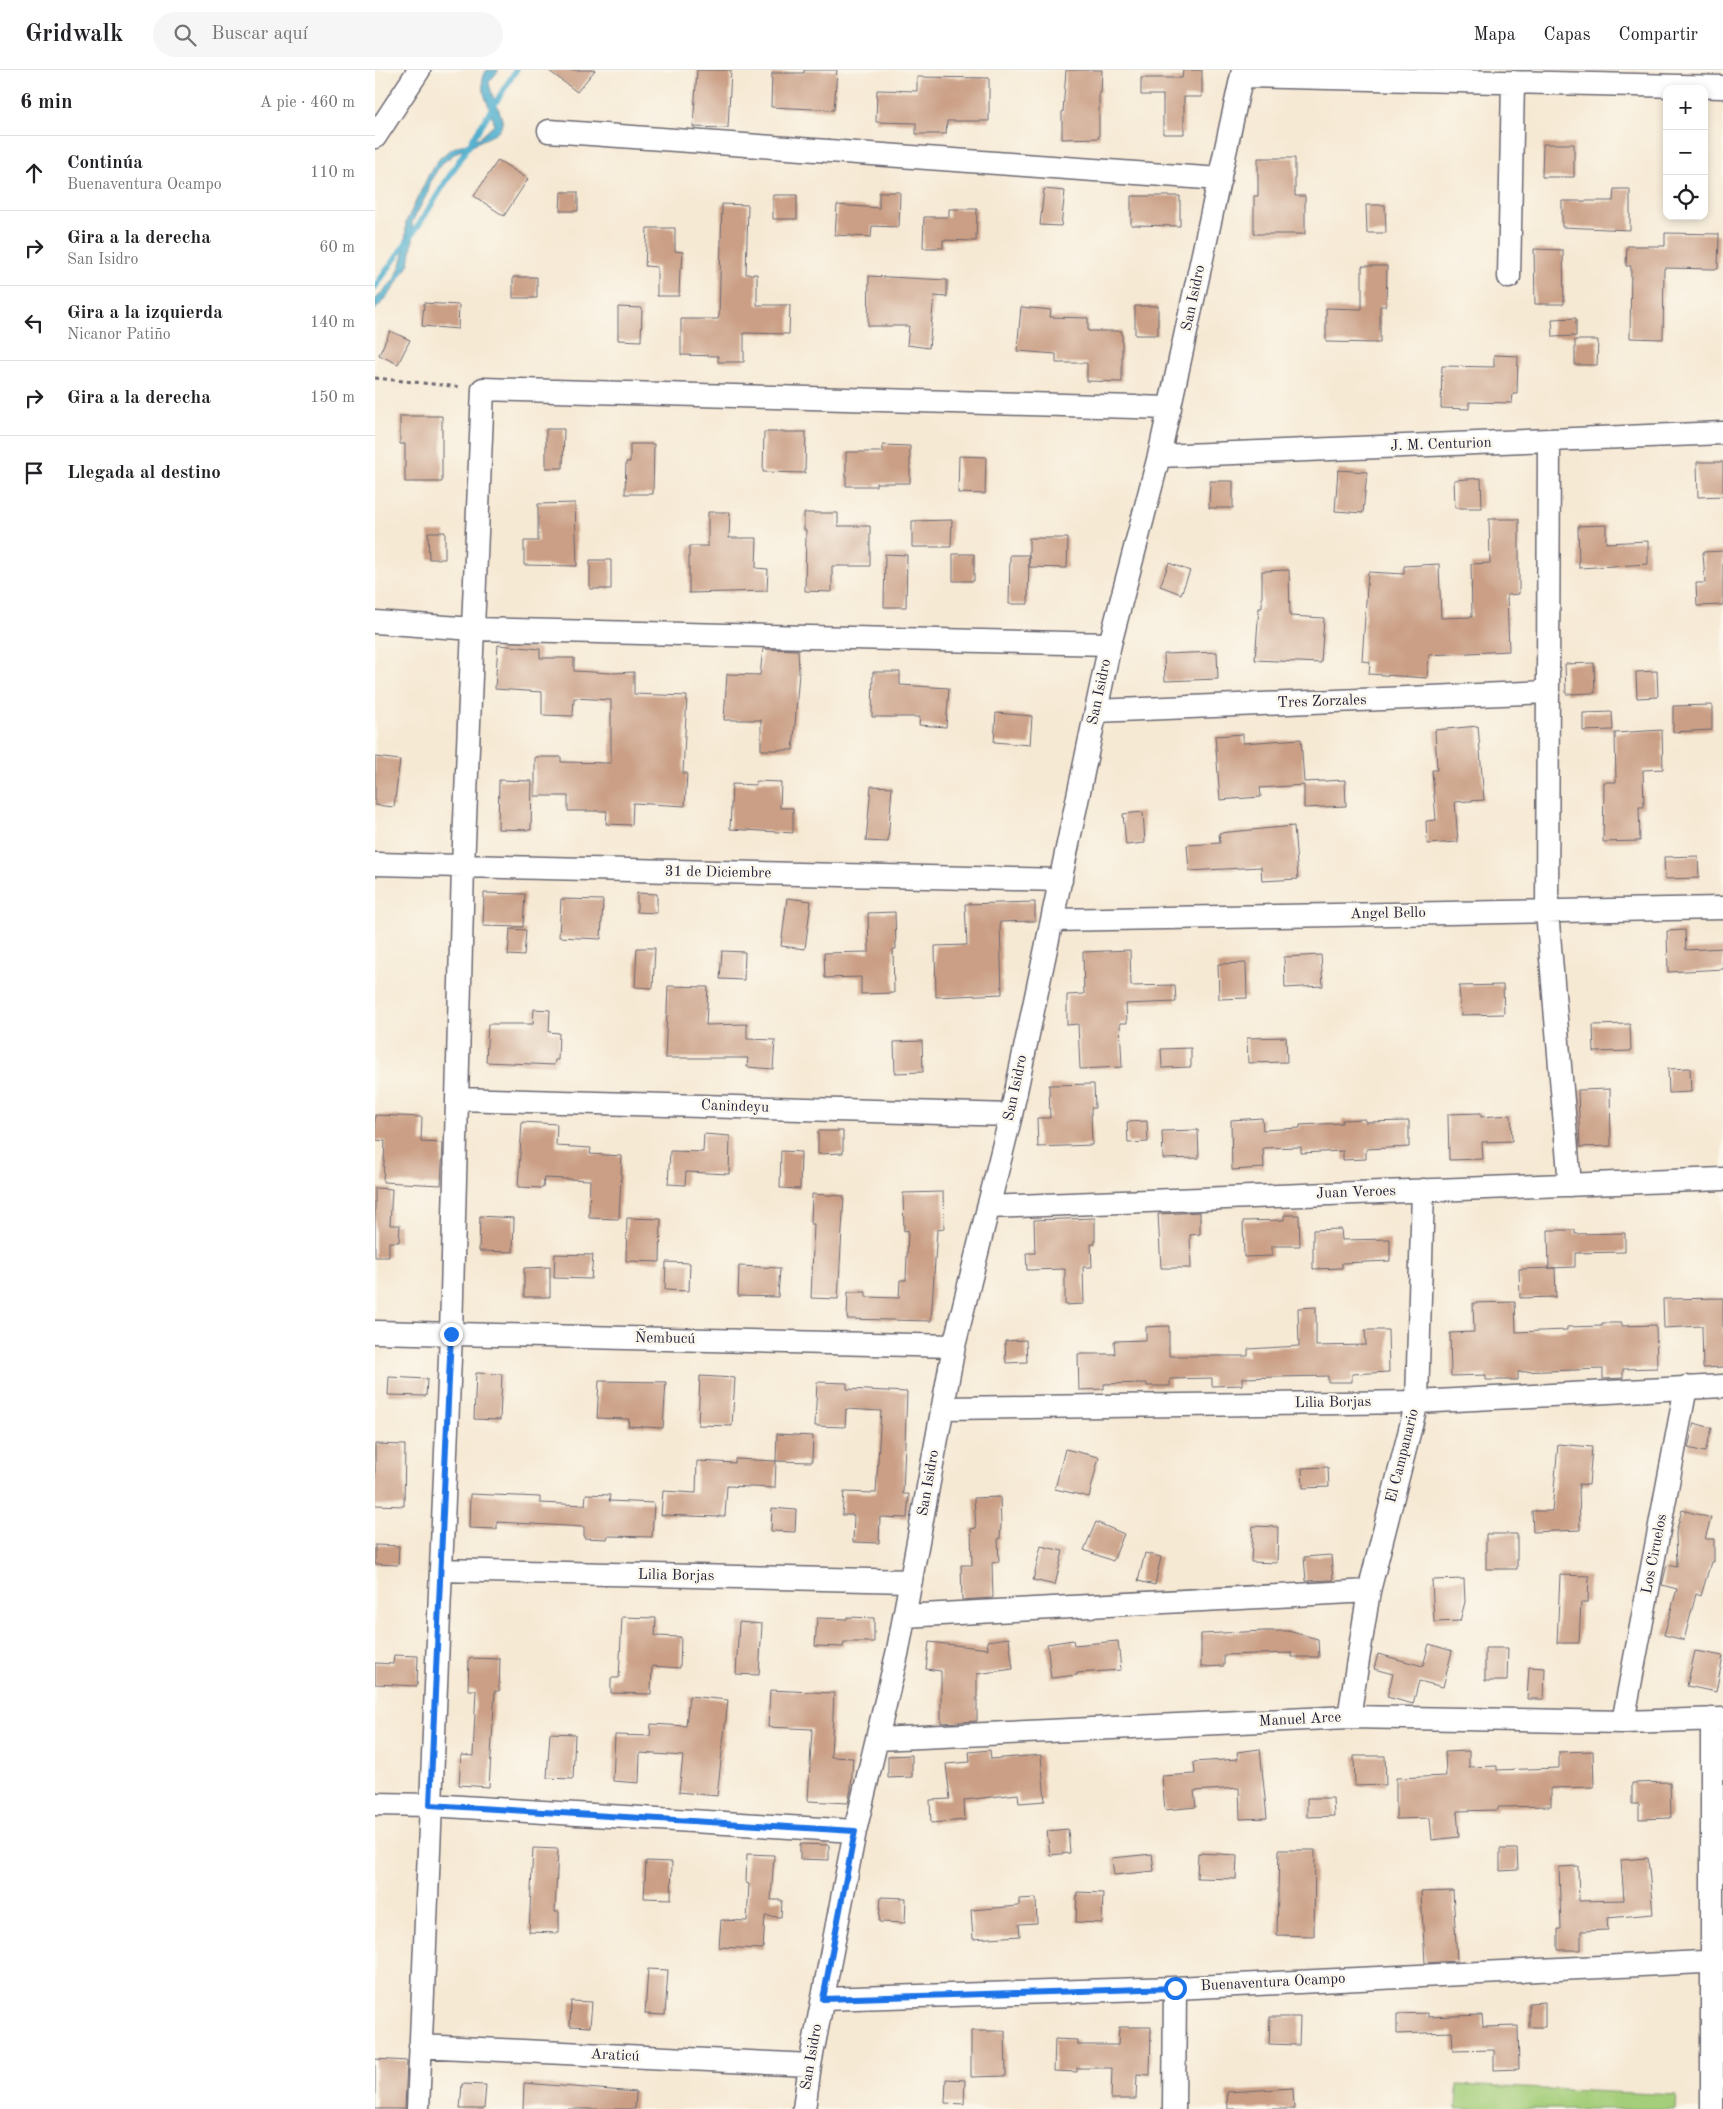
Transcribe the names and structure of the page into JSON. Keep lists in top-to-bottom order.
{
  "streets": {
    "street": [
      "San Isidro",
      "J. M. Centurion",
      "Tres Zorzales",
      "31 de Diciembre",
      "Angel Bello",
      "Canindeyu",
      "Juan Veroes",
      "Ñembucú",
      "Lilia Borjas",
      "El Campanario",
      "Los Ciruelos",
      "Manuel Arce",
      "Buenaventura Ocampo",
      "Araticú"
    ]
  },
  "crossings": [
    ["San Isidro", "J. M. Centurion"],
    ["San Isidro", "Tres Zorzales"],
    ["San Isidro", "31 de Diciembre"],
    ["San Isidro", "Angel Bello"],
    ["San Isidro", "Canindeyu"],
    ["San Isidro", "Juan Veroes"],
    ["San Isidro", "Ñembucú"],
    ["San Isidro", "Lilia Borjas"],
    ["San Isidro", "Manuel Arce"],
    ["San Isidro", "Buenaventura Ocampo"],
    ["San Isidro", "Araticú"],
    ["Juan Veroes", "El Campanario"],
    ["Lilia Borjas", "El Campanario"],
    ["Lilia Borjas", "Los Ciruelos"],
    ["El Campanario", "Manuel Arce"],
    ["Los Ciruelos", "Manuel Arce"]
  ],
  "page": {
    "header": "Gridwalk",
    "search": "Buscar aquí",
    "nav": ["Mapa", "Capas", "Compartir"],
    "heading": ["6 min", "A pie · 460 m"],
    "map_buttons": ["+", "−"],
    "list": [
      ["Continúa", "Buenaventura Ocampo", "110 m"],
      ["Gira a la derecha", "San Isidro", "60 m"],
      ["Gira a la izquierda", "Nicanor Patiño", "140 m"],
      ["Gira a la derecha", "150 m"],
      "Llegada al destino"
    ]
  }
}
